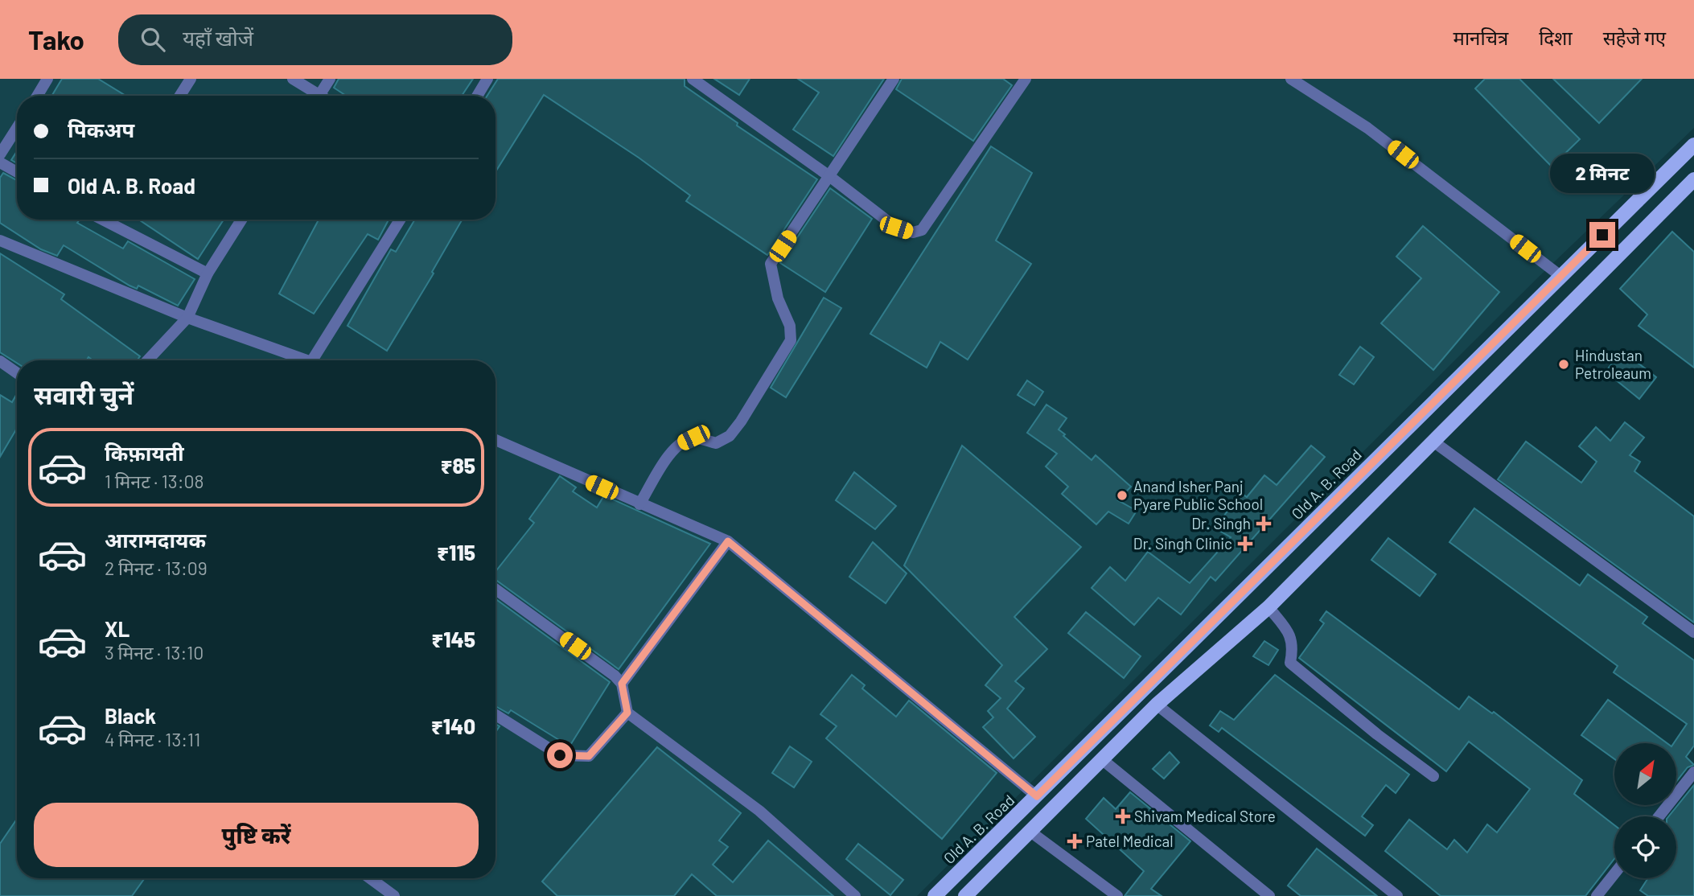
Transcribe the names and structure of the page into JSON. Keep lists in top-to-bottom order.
{
  "streets": {
    "main road": ["Old A. B. Road"]
  },
  "places": {
    "other": ["Hindustan Petroleaum", "Anand Isher Panj Pyare Public School"],
    "health": [
      "Dr. Singh",
      "Dr. Singh Clinic",
      "Shivam Medical Store",
      "Patel Medical"
    ]
  },
  "north": "top right",
  "page": {
    "header": "Tako",
    "search": "यहाँ खोजें",
    "nav": ["मानचित्र", "दिशा", "सहेजे गए"],
    "banner": ["पिकअप", "Old A. B. Road"],
    "bubble": "2 मिनट",
    "heading": "सवारी चुनें",
    "list": [
      {
        "name": "किफ़ायती",
        "note": "1 मिनट · 13:08",
        "value": "₹85"
      },
      {
        "name": "आरामदायक",
        "note": "2 मिनट · 13:09",
        "value": "₹115"
      },
      {
        "name": "XL",
        "note": "3 मिनट · 13:10",
        "value": "₹145"
      },
      {
        "name": "Black",
        "note": "4 मिनट · 13:11",
        "value": "₹140"
      }
    ],
    "buttons": "पुष्टि करें"
  }
}
